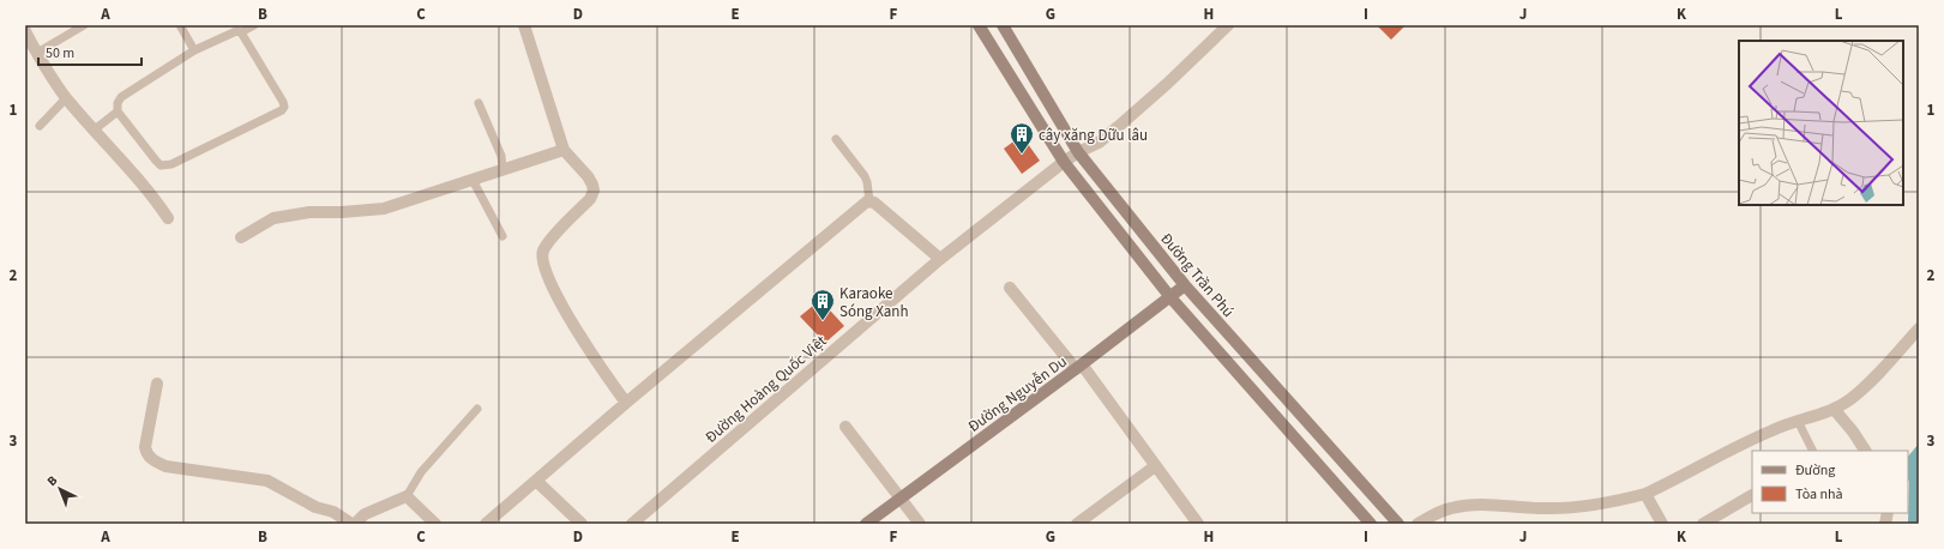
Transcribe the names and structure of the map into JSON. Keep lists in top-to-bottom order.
{
  "streets": {
    "main road": ["Đường Trần Phú", "Đường Nguyễn Du"],
    "street": ["Đường Hoàng Quốc Việt"]
  },
  "crossings": [
    ["Đường Trần Phú", "Đường Hoàng Quốc Việt"],
    ["Đường Trần Phú", "Đường Nguyễn Du"]
  ],
  "places": {
    "building": ["cây xăng Dữu lâu", "Karaoke Sóng Xanh"]
  },
  "legend": ["Đường", "Tòa nhà"],
  "scale_bar": "50 m",
  "north": "top left",
  "grid": {
    "columns": [
      "A",
      "B",
      "C",
      "D",
      "E",
      "F",
      "G",
      "H",
      "I",
      "J",
      "K",
      "L"
    ],
    "rows": ["1", "2", "3"]
  }
}
